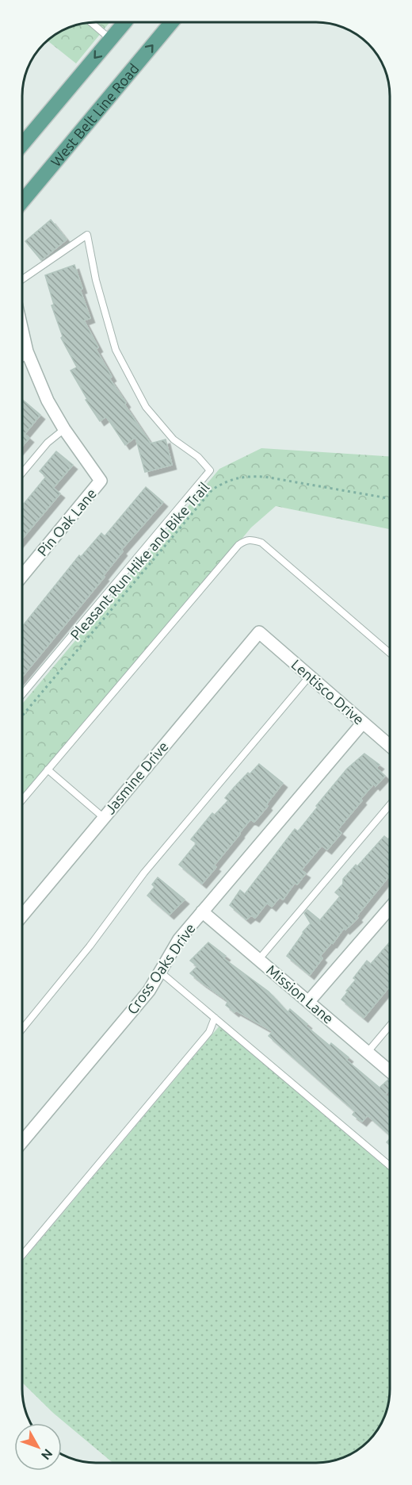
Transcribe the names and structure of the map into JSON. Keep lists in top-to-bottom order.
{
  "streets": {
    "main road": ["West Belt Line Road"],
    "street": [
      "Pin Oak Lane",
      "Lentisco Drive",
      "Jasmine Drive",
      "Cross Oaks Drive",
      "Mission Lane"
    ],
    "path": ["Pleasant Run Hike and Bike Trail"]
  },
  "crossings": [
    ["Lentisco Drive", "Jasmine Drive"],
    ["Lentisco Drive", "Cross Oaks Drive"],
    ["Cross Oaks Drive", "Mission Lane"]
  ],
  "north": "bottom right"
}
